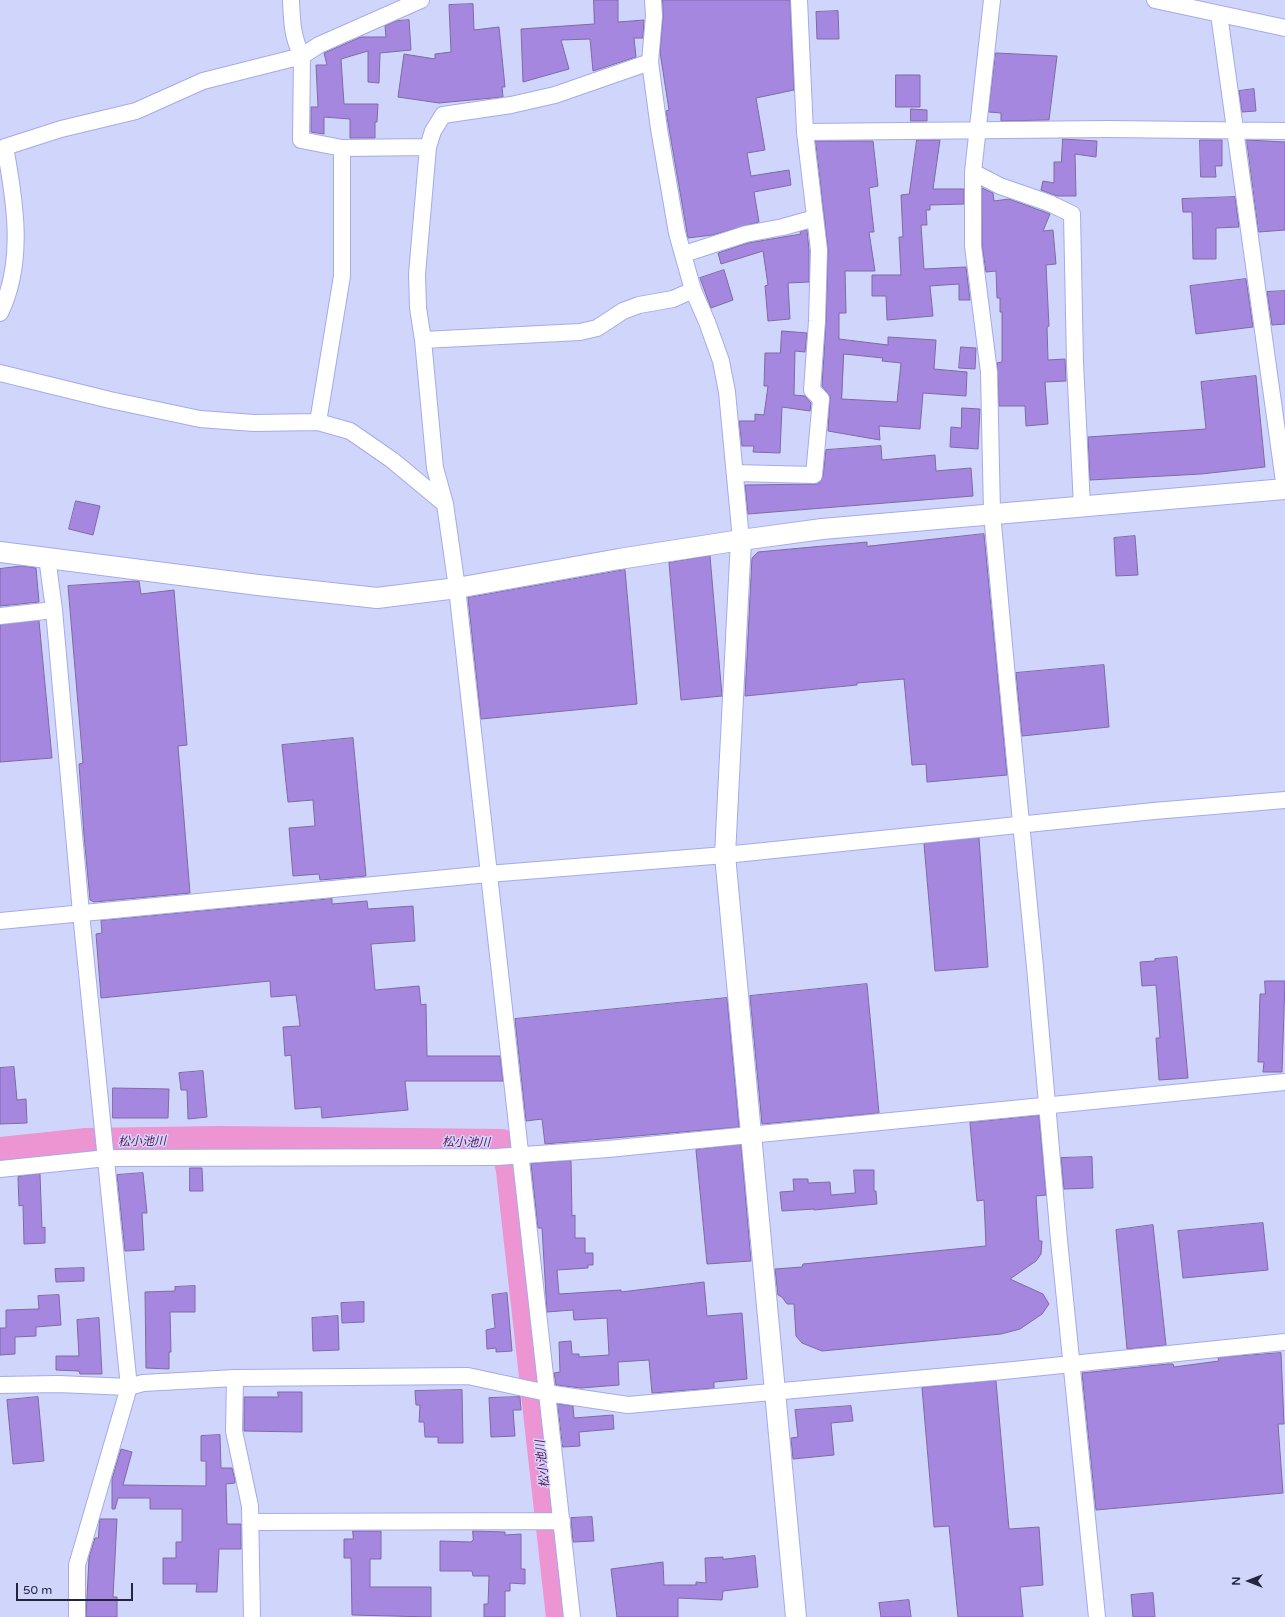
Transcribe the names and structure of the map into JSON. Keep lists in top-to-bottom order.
{
  "water": ["松小池川"],
  "scale_bar": "50 m",
  "north": "left"
}
